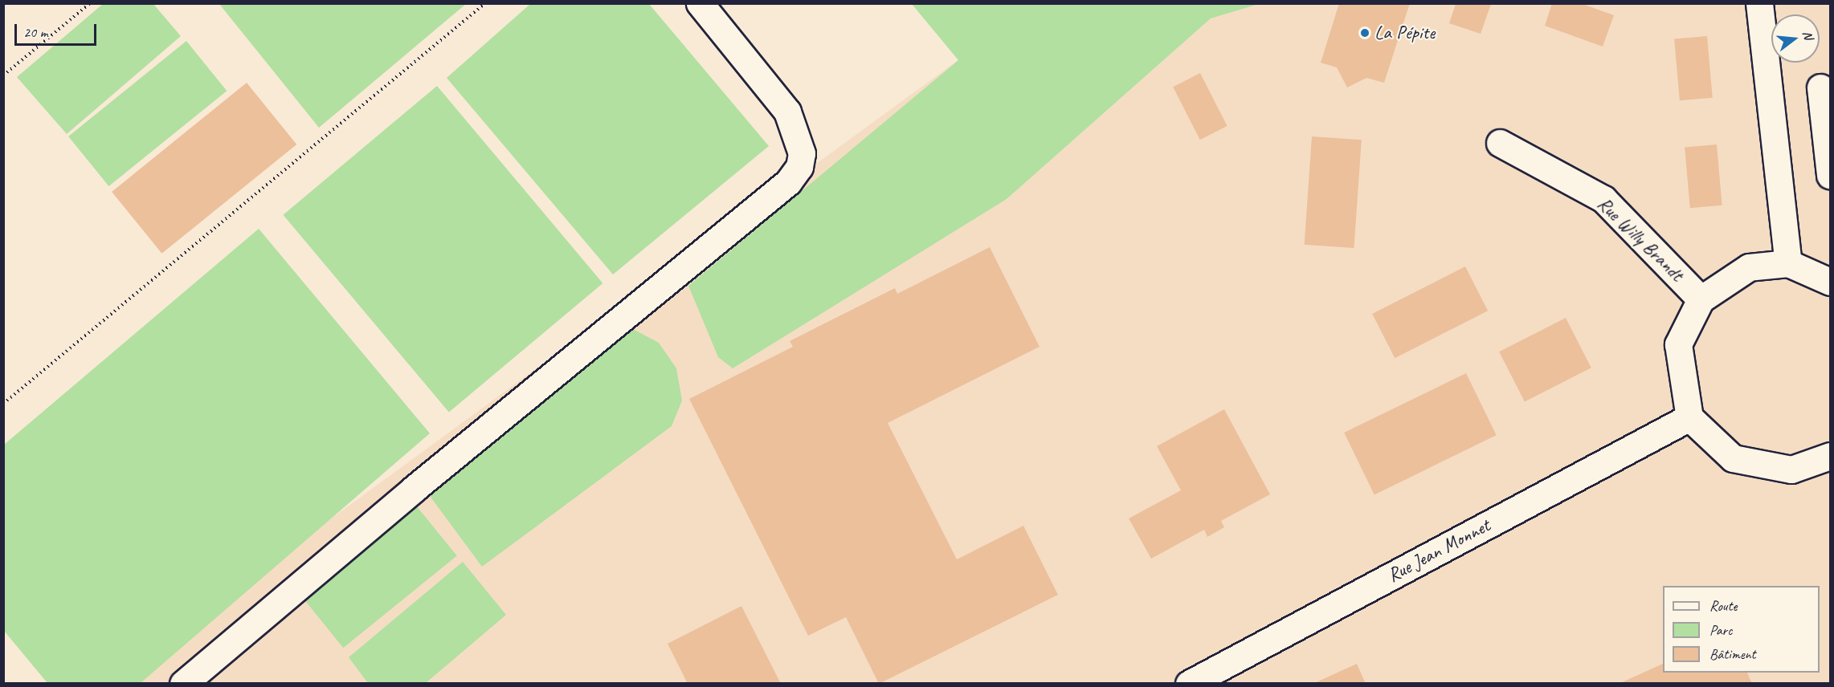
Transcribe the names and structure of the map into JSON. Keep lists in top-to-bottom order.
{
  "streets": {
    "street": ["Rue Willy Brandt", "Rue Jean Monnet"]
  },
  "places": ["La Pépite"],
  "legend": ["Route", "Parc", "Bâtiment"],
  "scale_bar": "20 m",
  "north": "right"
}
